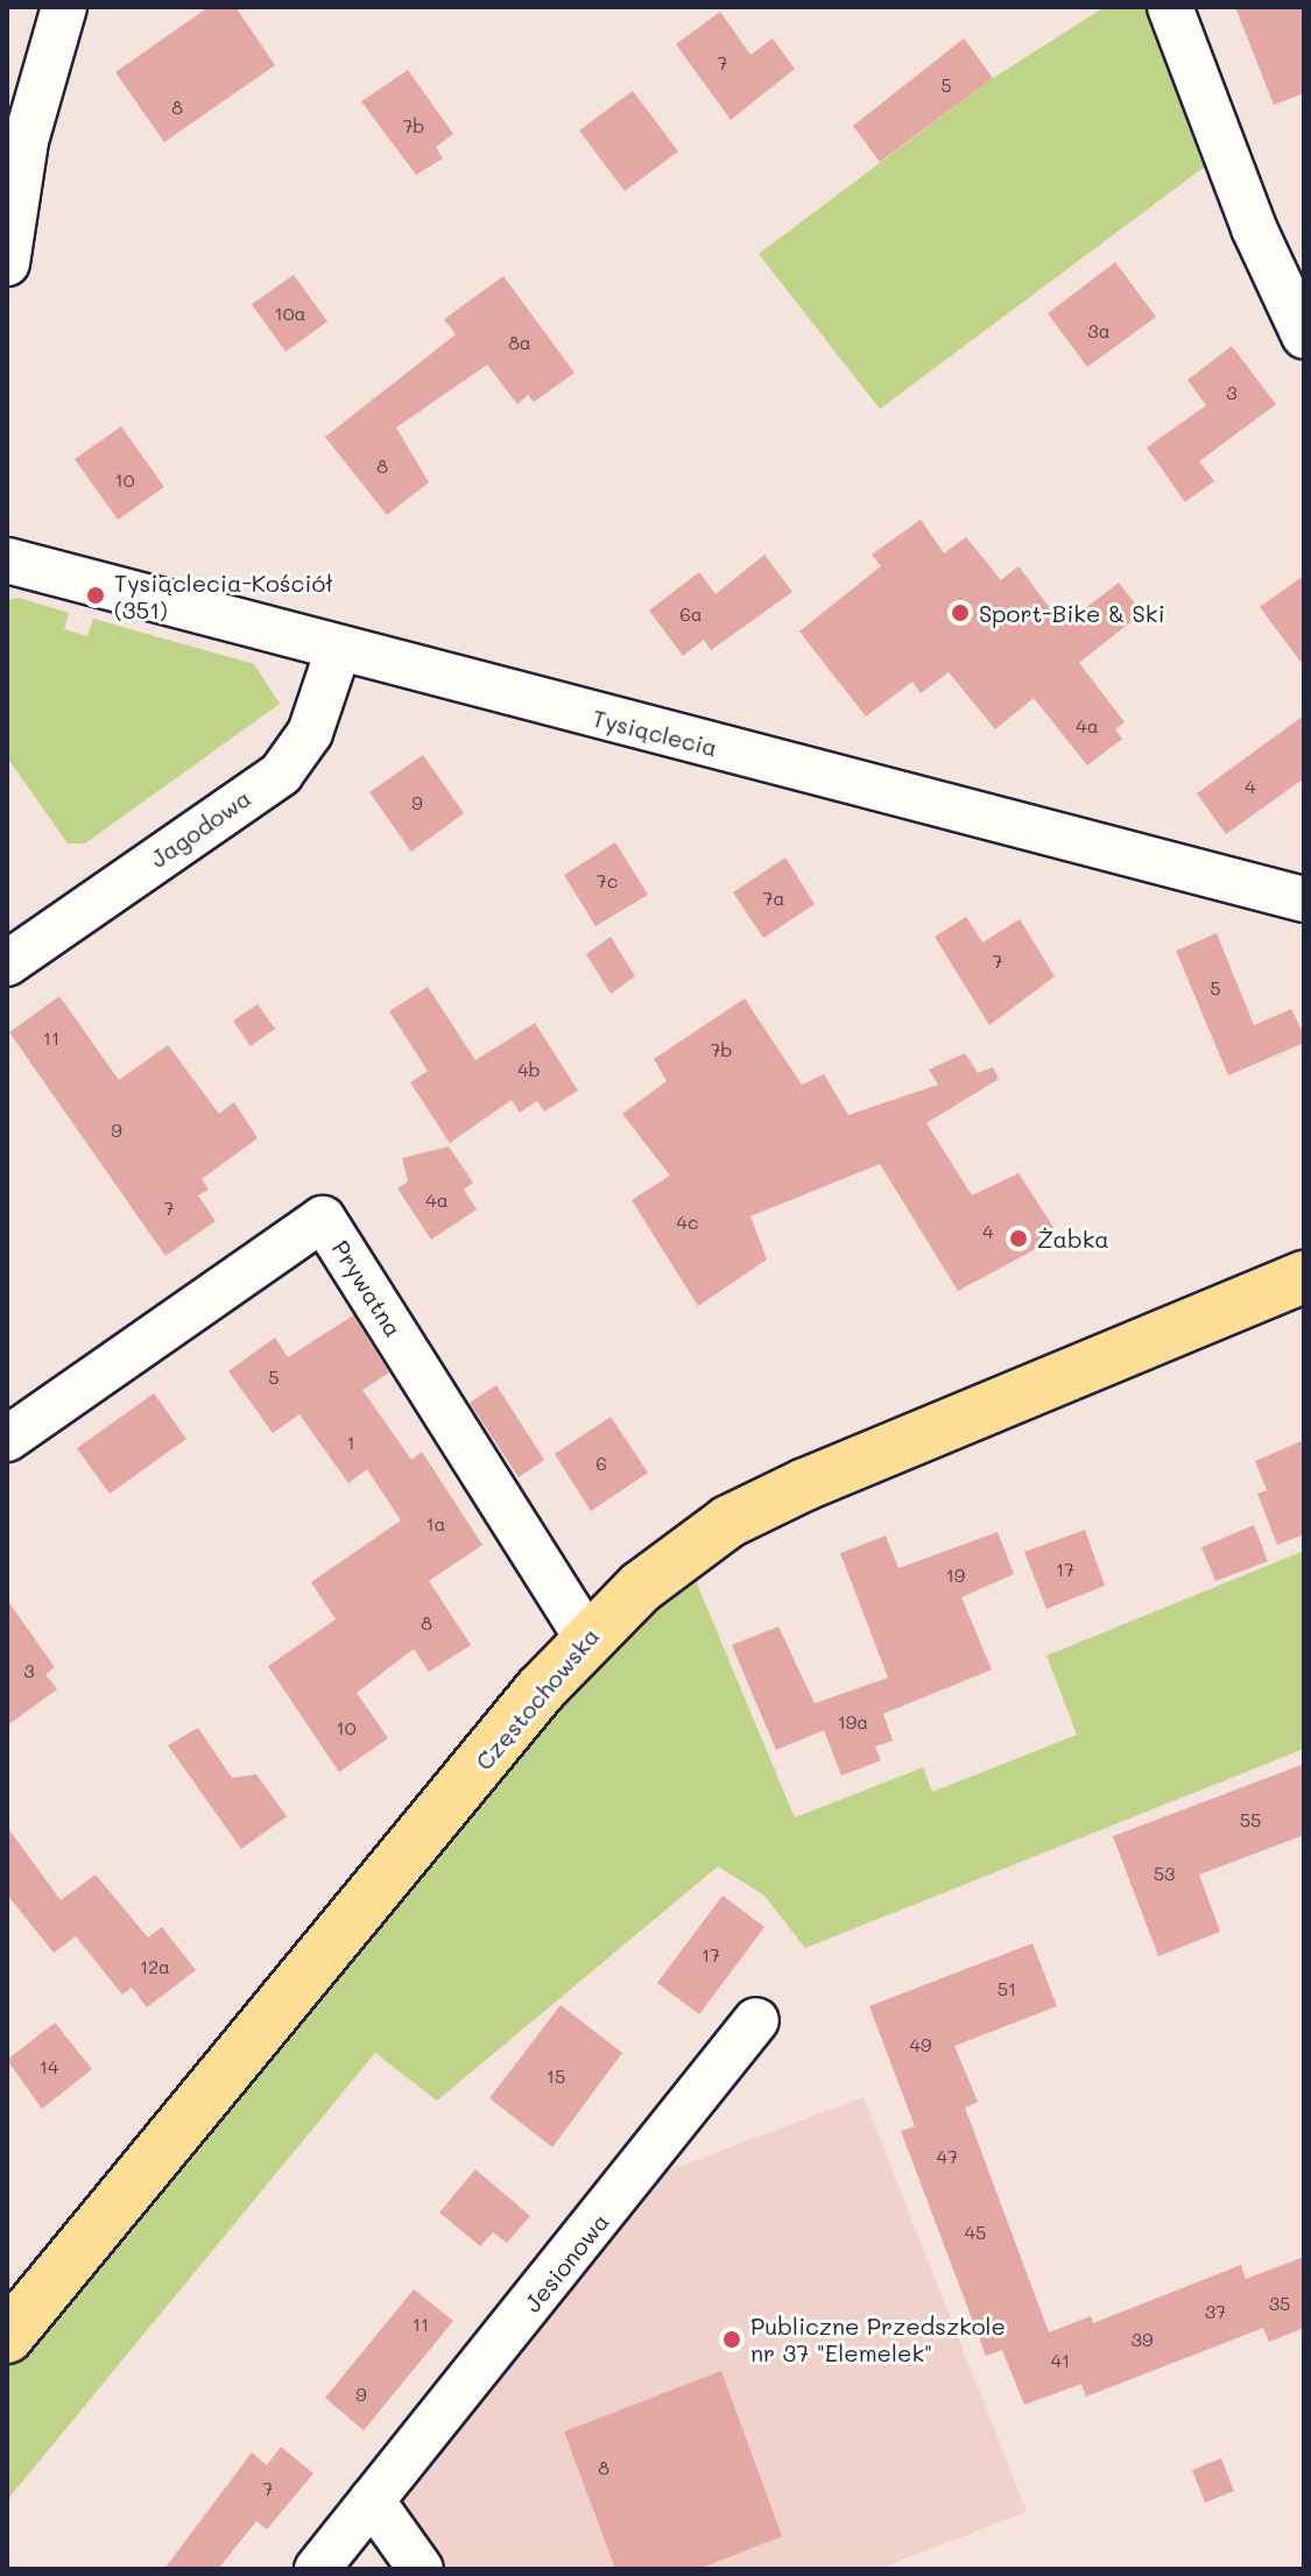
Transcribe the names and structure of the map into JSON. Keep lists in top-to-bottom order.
{
  "streets": {
    "main road": ["Częstochowska"],
    "street": [
      "Tysiąclecia",
      "Jagodowa",
      "Prywatna",
      "Jesionowa"
    ]
  },
  "crossings": [
    ["Tysiąclecia", "Jagodowa"],
    ["Prywatna", "Częstochowska"]
  ],
  "places": [
    "Tysiąclecia-Kościół (351)",
    "Sport-Bike & Ski",
    "Żabka",
    "Publiczne Przedszkole nr 37 \"Elemelek\""
  ],
  "house_numbers": [
    "7",
    "5",
    "8",
    "7b",
    "10a",
    "3a",
    "8a",
    "3",
    "8",
    "10",
    "6a",
    "4a",
    "4",
    "9",
    "7c",
    "7a",
    "7",
    "5",
    "11",
    "7b",
    "4b",
    "9",
    "4a",
    "7",
    "4c",
    "4",
    "5",
    "1",
    "6",
    "1a",
    "17",
    "19",
    "8",
    "3",
    "19a",
    "10",
    "55",
    "53",
    "17",
    "12a",
    "51",
    "49",
    "14",
    "15",
    "47",
    "45",
    "35",
    "37",
    "11",
    "39",
    "41",
    "9",
    "8",
    "7"
  ]
}
